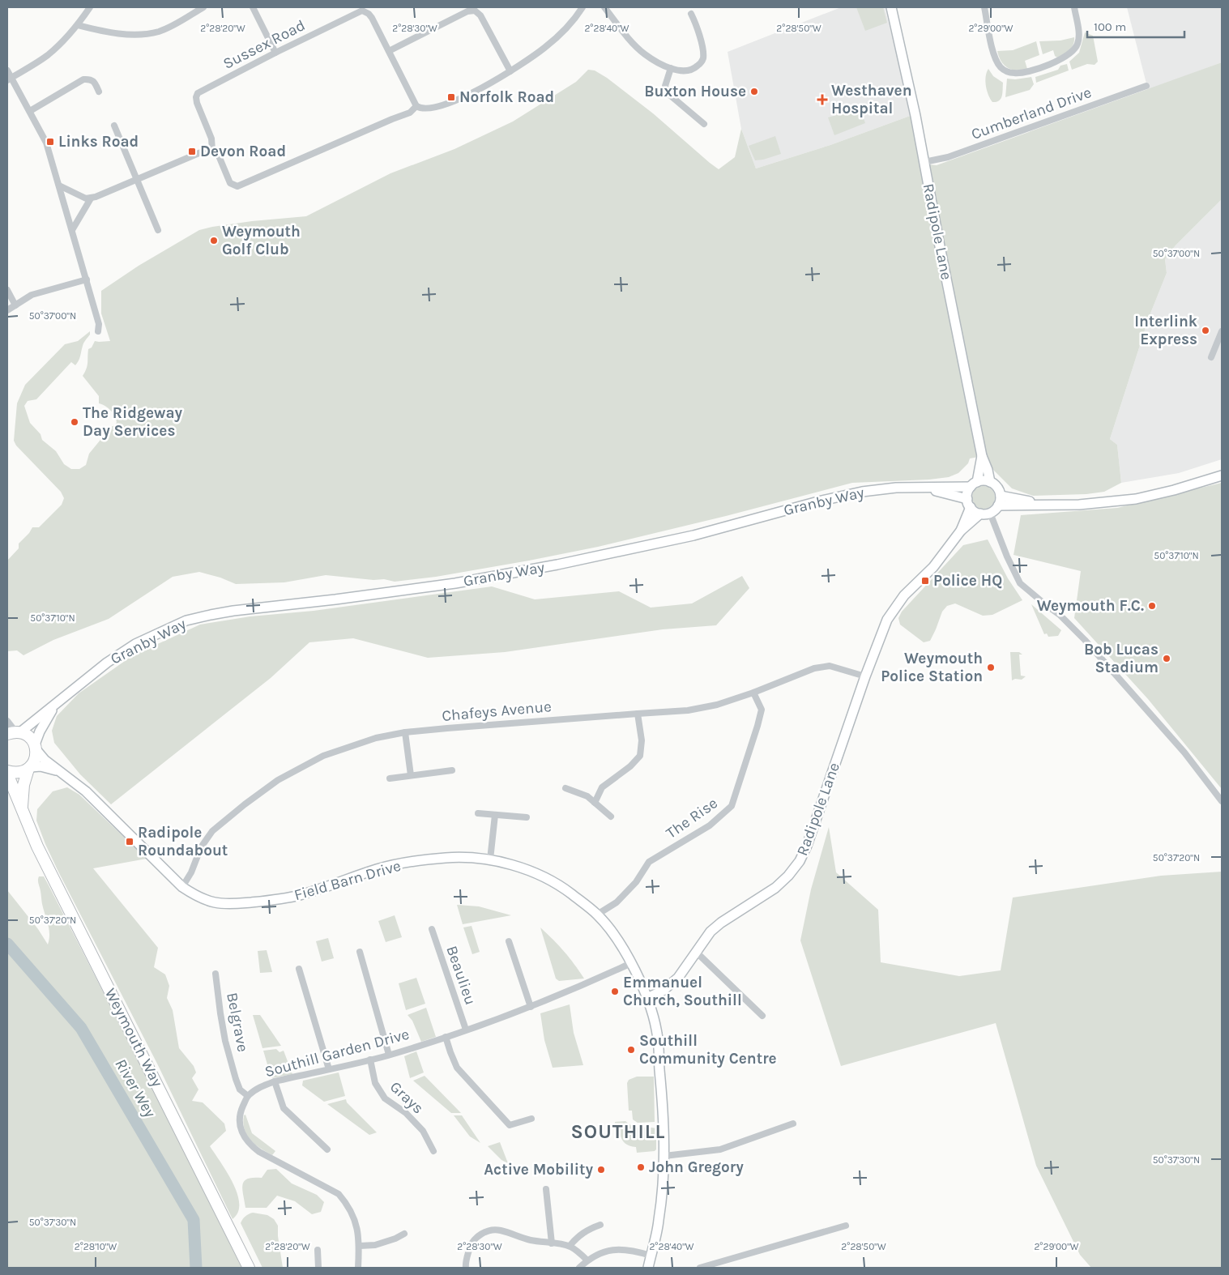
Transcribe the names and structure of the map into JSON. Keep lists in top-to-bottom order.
{
  "streets": {
    "highway": ["Weymouth Way"],
    "main road": ["Radipole Lane", "Granby Way", "Field Barn Drive"],
    "street": [
      "Sussex Road",
      "Cumberland Drive",
      "Chafeys Avenue",
      "The Rise",
      "Beaulieu",
      "Belgrave",
      "Southill Garden Drive",
      "Grays"
    ]
  },
  "crossings": [
    ["Cumberland Drive", "Radipole Lane"],
    ["Radipole Lane", "Granby Way"],
    ["Radipole Lane", "Chafeys Avenue"],
    ["Radipole Lane", "Field Barn Drive"],
    ["Granby Way", "Field Barn Drive"],
    ["Granby Way", "Weymouth Way"],
    ["Chafeys Avenue", "The Rise"],
    ["Chafeys Avenue", "Field Barn Drive"],
    ["The Rise", "Field Barn Drive"],
    ["Field Barn Drive", "Weymouth Way"],
    ["Field Barn Drive", "Southill Garden Drive"],
    ["Beaulieu", "Southill Garden Drive"],
    ["Belgrave", "Southill Garden Drive"],
    ["Southill Garden Drive", "Grays"]
  ],
  "districts": ["SOUTHILL"],
  "water": ["River Wey"],
  "places": {
    "other": [
      "Buxton House",
      "Weymouth Golf Club",
      "Interlink Express",
      "The Ridgeway Day Services",
      "Weymouth F.C.",
      "Bob Lucas Stadium",
      "Weymouth Police Station",
      "Emmanuel Church, Southill",
      "Southill Community Centre",
      "John Gregory",
      "Active Mobility"
    ],
    "transit": [
      "Norfolk Road",
      "Links Road",
      "Devon Road",
      "Police HQ",
      "Radipole Roundabout"
    ],
    "health": ["Westhaven Hospital"]
  },
  "scale_bar": "100 m",
  "coordinates": [
    "2°28'20\"W",
    "2°28'30\"W",
    "2°28'40\"W",
    "2°28'50\"W",
    "2°29'00\"W",
    "50°37'00\"N",
    "50°37'10\"N",
    "50°37'20\"N",
    "50°37'30\"N",
    "2°28'10\"W"
  ]
}
